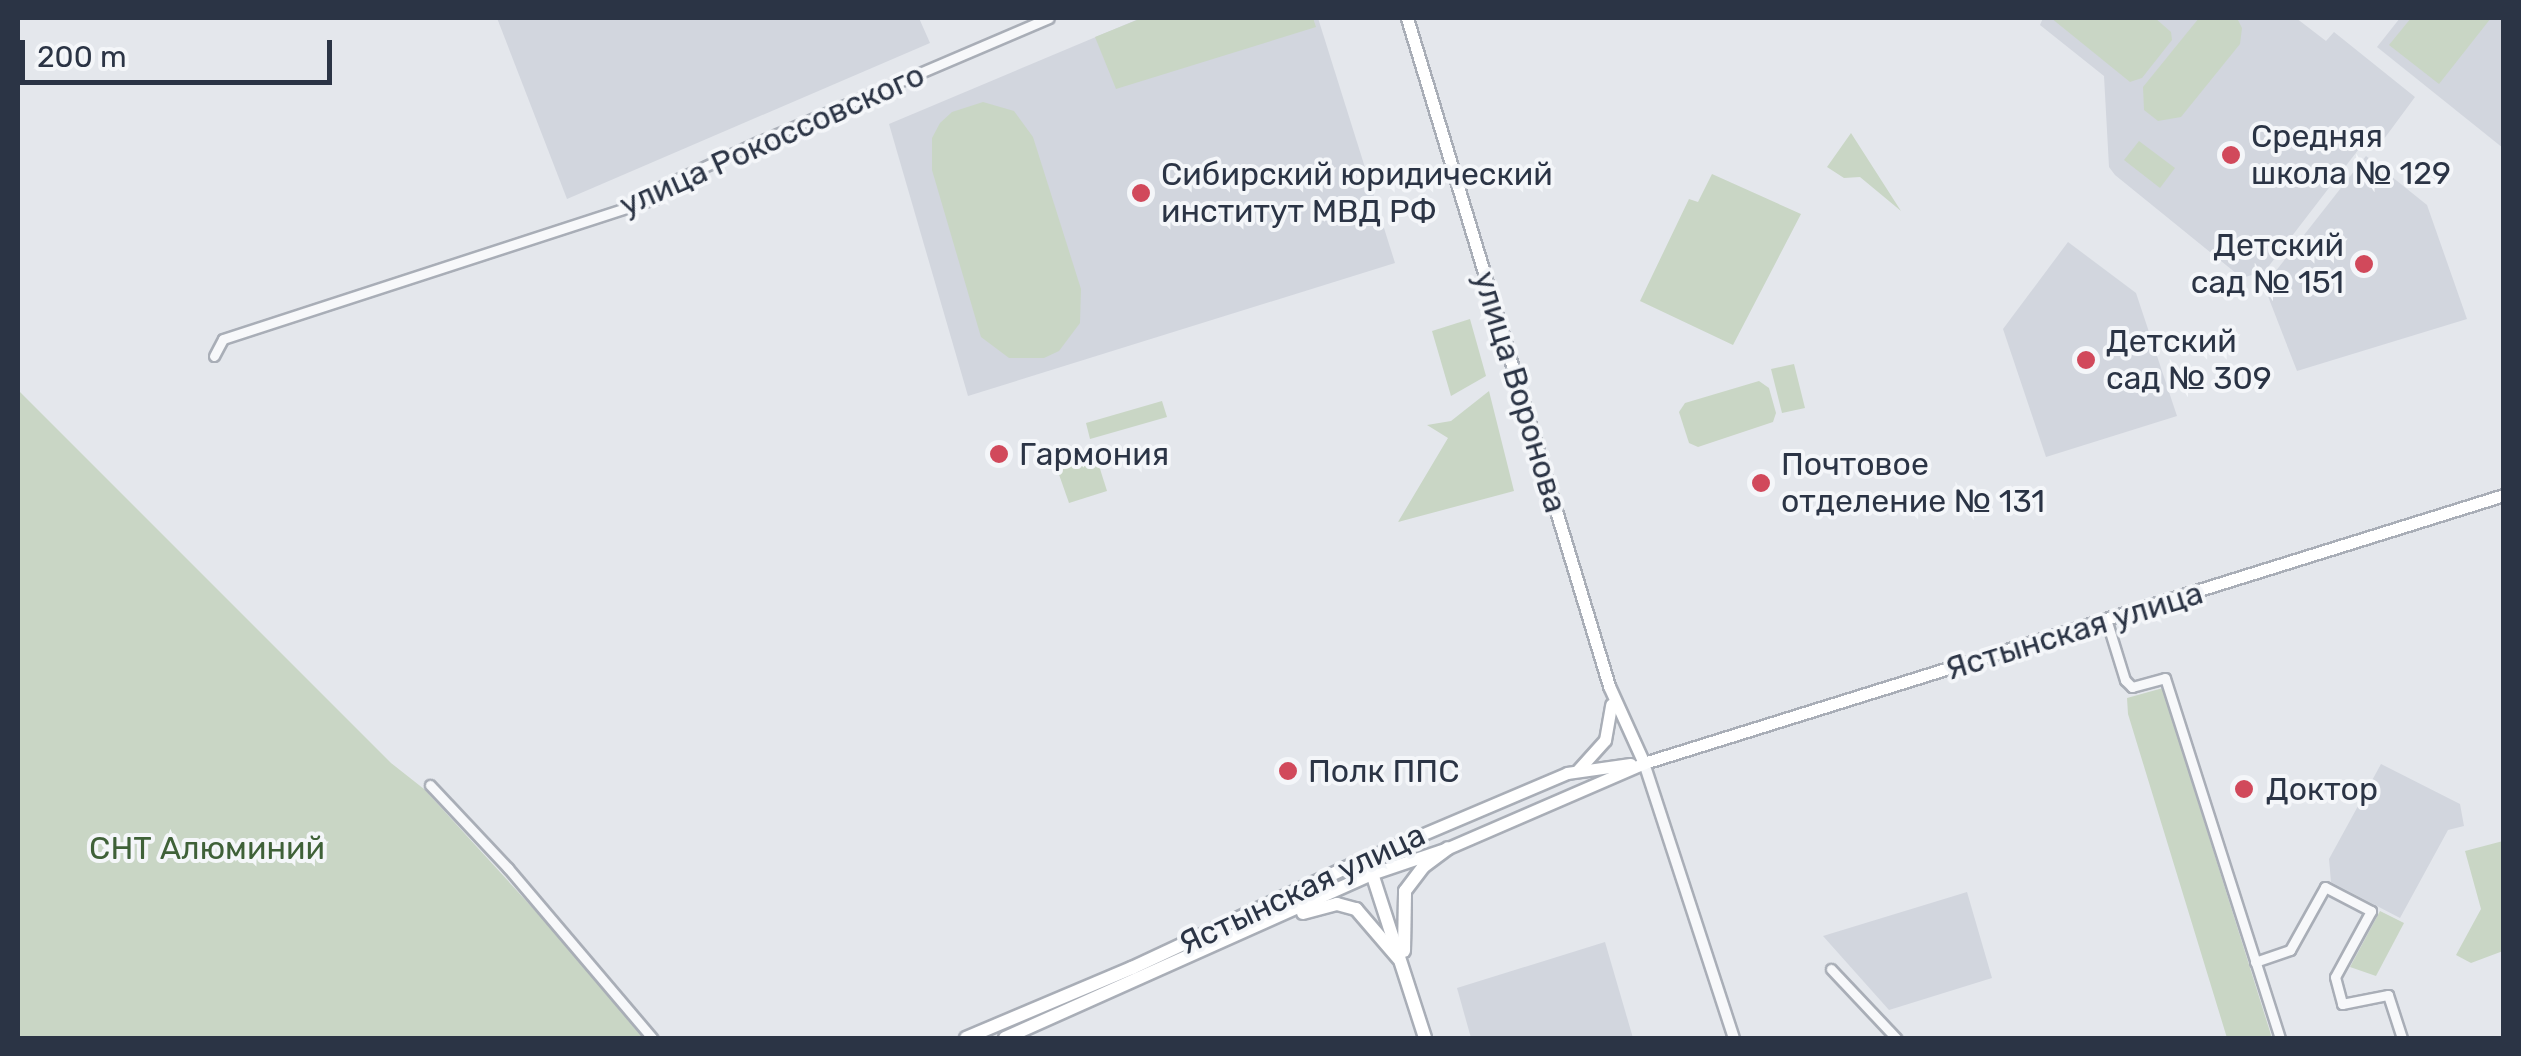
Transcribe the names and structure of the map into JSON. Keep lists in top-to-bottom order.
{
  "streets": {
    "main road": ["улица Воронова", "Ястынская улица"],
    "street": ["улица Рокоссовского"]
  },
  "crossings": [
    ["улица Воронова", "Ястынская улица"]
  ],
  "parks": ["СНТ Алюминий"],
  "places": [
    "Средняя школа № 129",
    "Сибирский юридический институт МВД РФ",
    "Детский сад № 151",
    "Детский сад № 309",
    "Гармония",
    "Почтовое отделение № 131",
    "Полк ППС",
    "Доктор"
  ],
  "scale_bar": "200 m"
}
